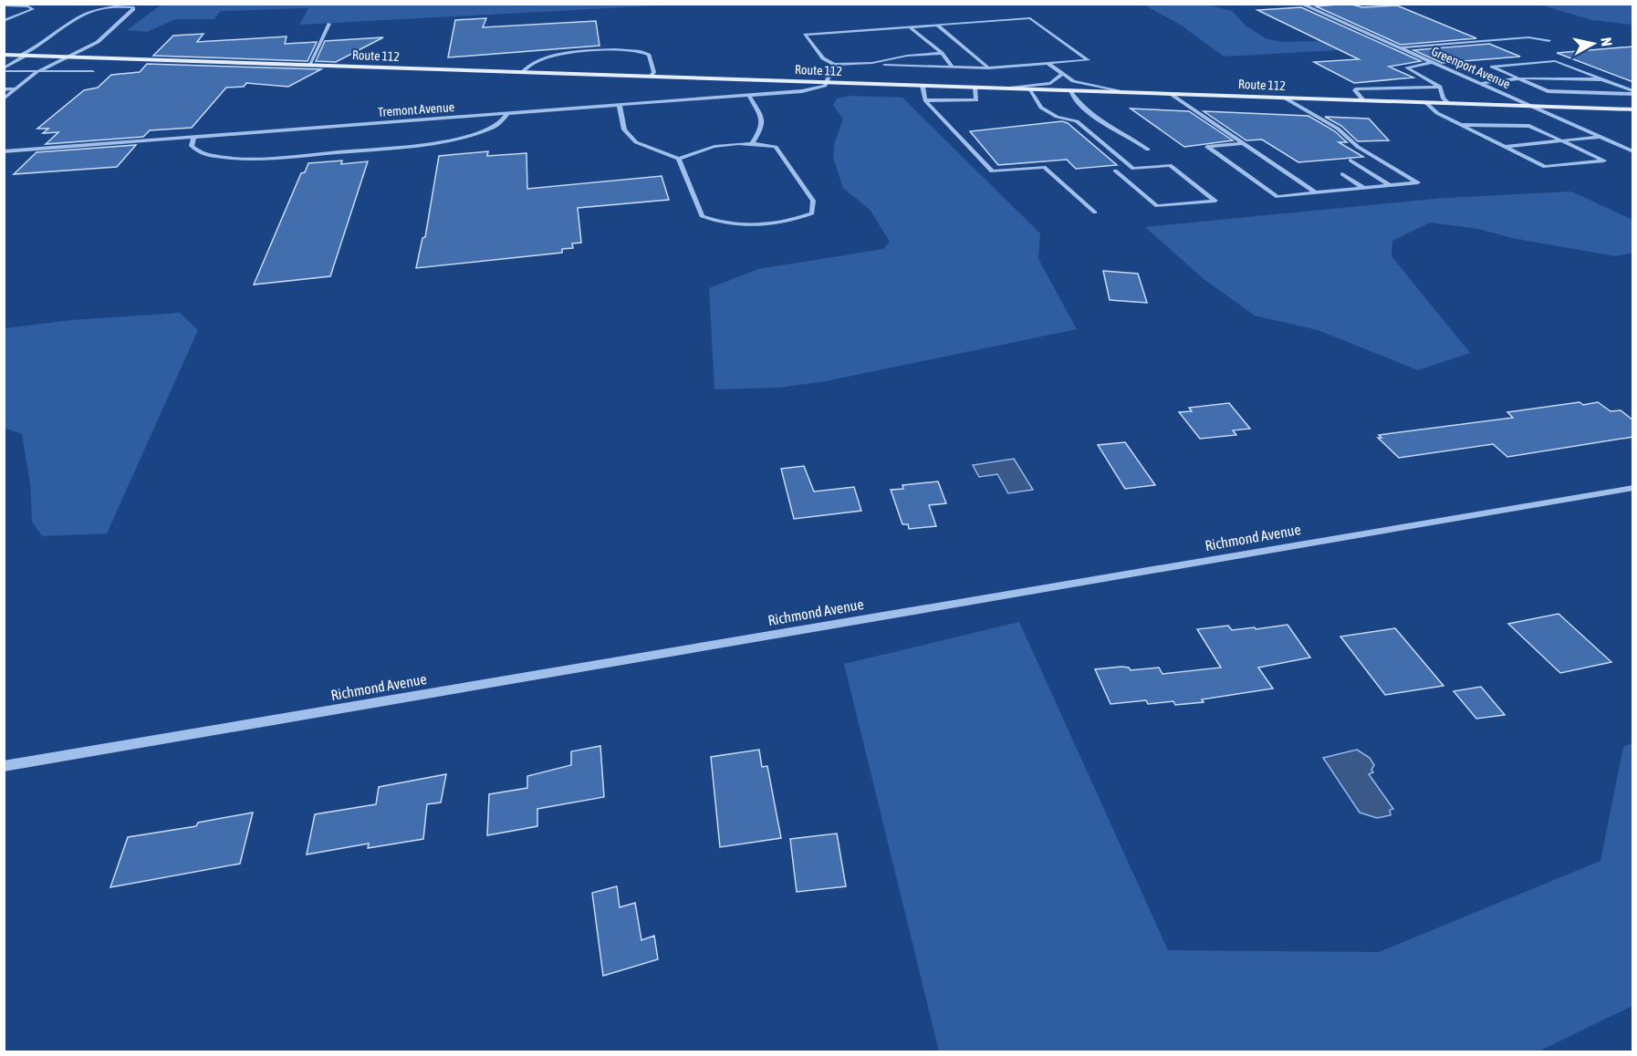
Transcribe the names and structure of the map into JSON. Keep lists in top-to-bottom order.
{
  "streets": {
    "main road": ["Route 112"],
    "street": ["Greenport Avenue", "Tremont Avenue", "Richmond Avenue"]
  },
  "crossings": [
    ["Route 112", "Greenport Avenue"],
    ["Route 112", "Tremont Avenue"]
  ],
  "north": "right"
}
